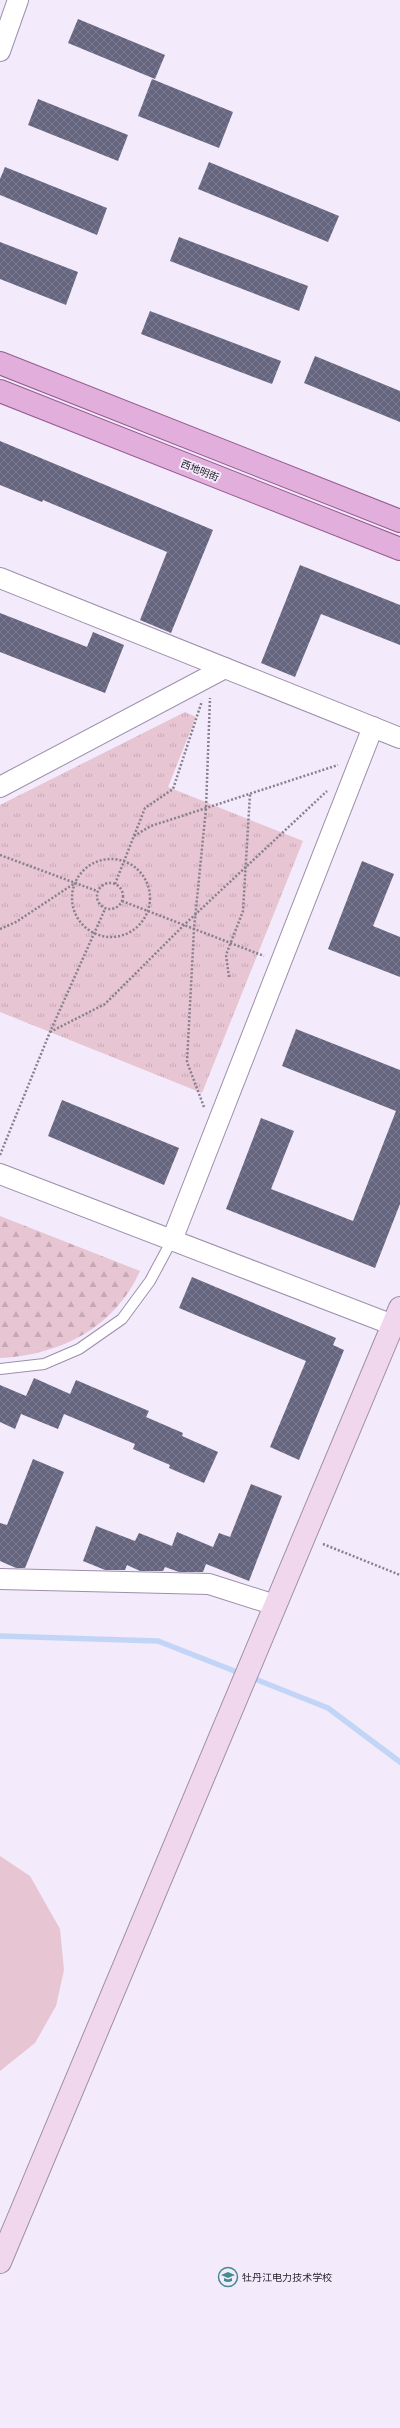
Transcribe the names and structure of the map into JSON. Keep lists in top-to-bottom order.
{
  "streets": {
    "main road": ["西地明街"]
  },
  "places": {
    "school or university": ["牡丹江电力技术学校"]
  }
}
